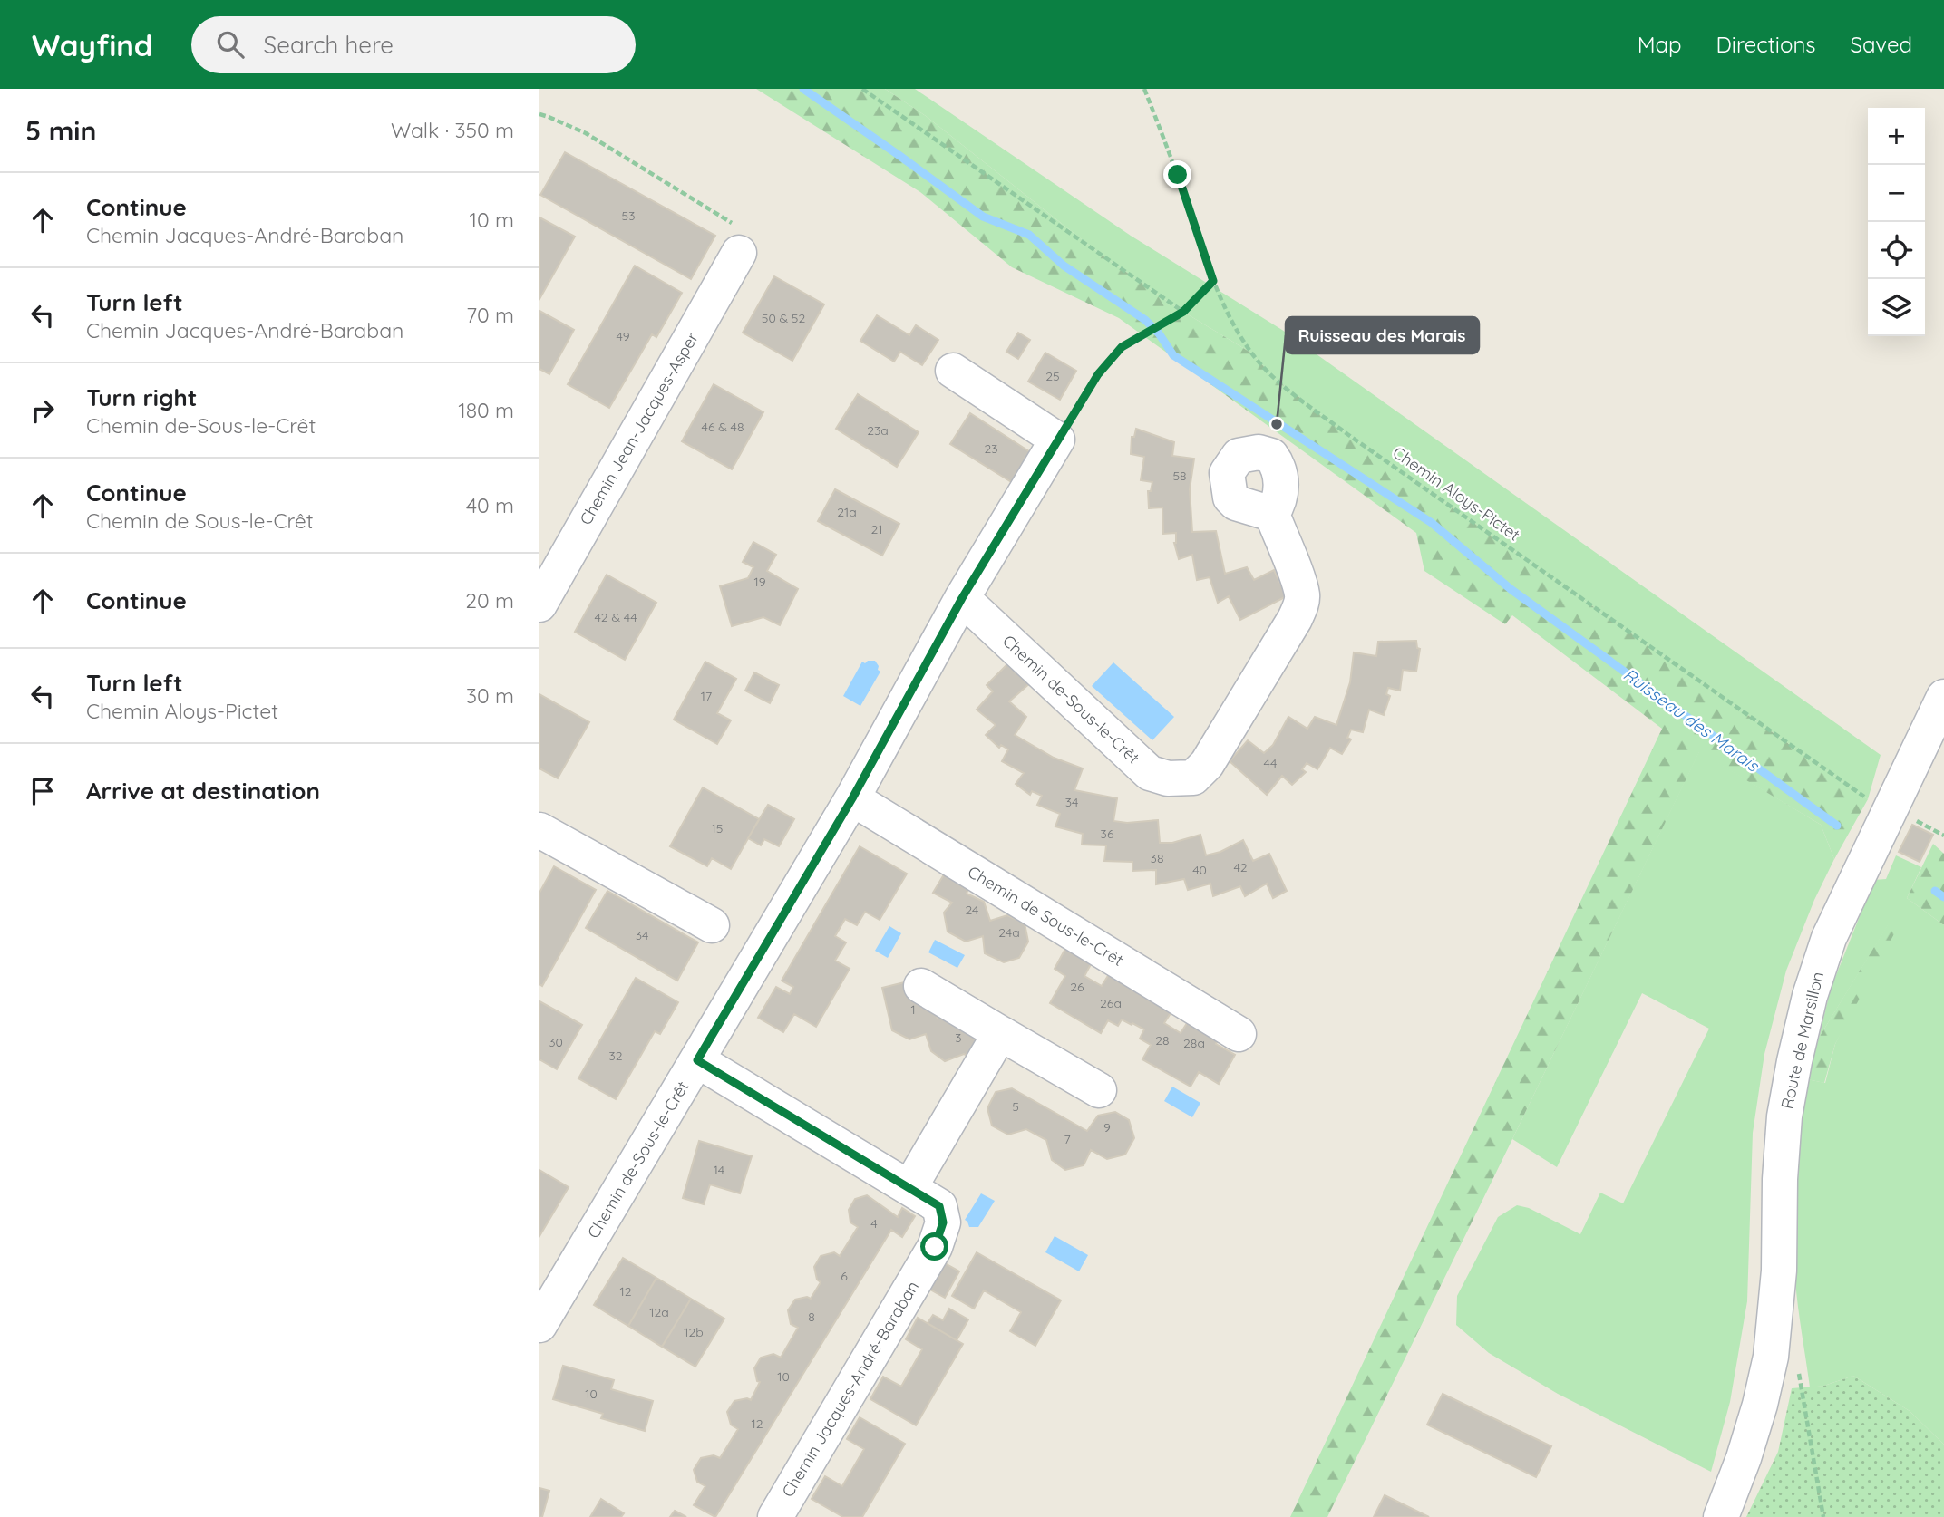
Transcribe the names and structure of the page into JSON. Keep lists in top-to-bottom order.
{
  "streets": {
    "street": [
      "Chemin Jean-Jacques-Asper",
      "Chemin de-Sous-le-Crêt",
      "Chemin de Sous-le-Crêt",
      "Route de Marsillon",
      "Chemin Jacques-André-Baraban"
    ],
    "path": ["Chemin Aloys-Pictet"]
  },
  "crossings": [
    ["Chemin Aloys-Pictet", "Route de Marsillon"],
    ["Chemin de-Sous-le-Crêt", "Chemin de Sous-le-Crêt"],
    ["Chemin de-Sous-le-Crêt", "Chemin Jacques-André-Baraban"]
  ],
  "water": ["Ruisseau des Marais"],
  "places": ["Ruisseau des Marais"],
  "house_numbers": [
    "53",
    "50 & 52",
    "49",
    "25",
    "46 & 48",
    "23a",
    "23",
    "58",
    "21a",
    "21",
    "19",
    "42 & 44",
    "17",
    "44",
    "34",
    "15",
    "36",
    "38",
    "42",
    "40",
    "24",
    "24a",
    "34",
    "26",
    "26a",
    "1",
    "3",
    "28",
    "30",
    "28a",
    "32",
    "5",
    "9",
    "7",
    "14",
    "4",
    "6",
    "12",
    "12a",
    "8",
    "12b",
    "10",
    "10",
    "12"
  ],
  "page": {
    "header": "Wayfind",
    "search": "Search here",
    "nav": ["Map", "Directions", "Saved"],
    "heading": ["5 min", "Walk · 350 m"],
    "map_buttons": ["+", "−"],
    "list": [
      ["Continue", "Chemin Jacques-André-Baraban", "10 m"],
      ["Turn left", "Chemin Jacques-André-Baraban", "70 m"],
      ["Turn right", "Chemin de-Sous-le-Crêt", "180 m"],
      ["Continue", "Chemin de Sous-le-Crêt", "40 m"],
      ["Continue", "20 m"],
      ["Turn left", "Chemin Aloys-Pictet", "30 m"],
      "Arrive at destination"
    ]
  }
}
